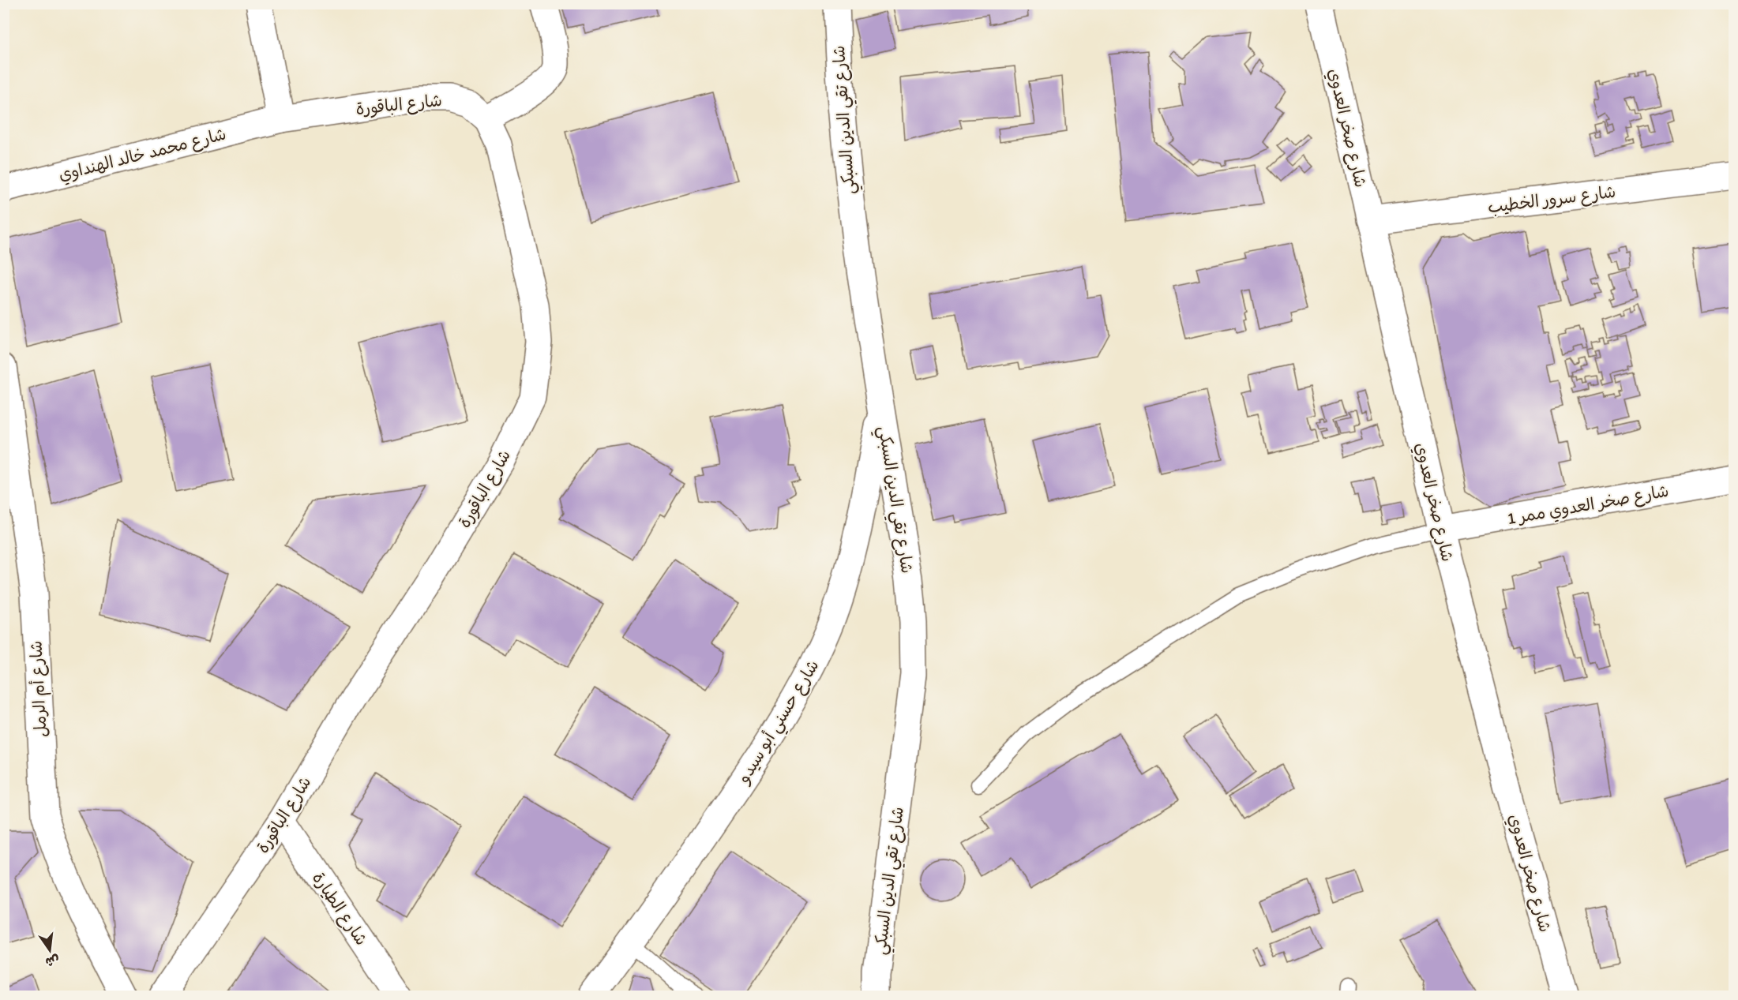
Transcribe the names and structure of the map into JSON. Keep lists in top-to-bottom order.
{
  "streets": {
    "street": [
      "شارع الباقورة",
      "شارع تقي الدين السبكي",
      "شارع صخر العدوي",
      "شارع محمد خالد الهنداوي",
      "شارع سرور الخطيب",
      "شارع صخر العدوي ممر 1",
      "شارع أم الرمل",
      "شارع حسني أبو سيدو",
      "شارع الطيارة"
    ]
  },
  "crossings": [
    ["شارع الباقورة", "شارع محمد خالد الهنداوي"],
    ["شارع الباقورة", "شارع الطيارة"],
    ["شارع تقي الدين السبكي", "شارع حسني أبو سيدو"],
    ["شارع صخر العدوي", "شارع سرور الخطيب"],
    ["شارع صخر العدوي", "شارع صخر العدوي ممر 1"]
  ],
  "north": "bottom"
}
